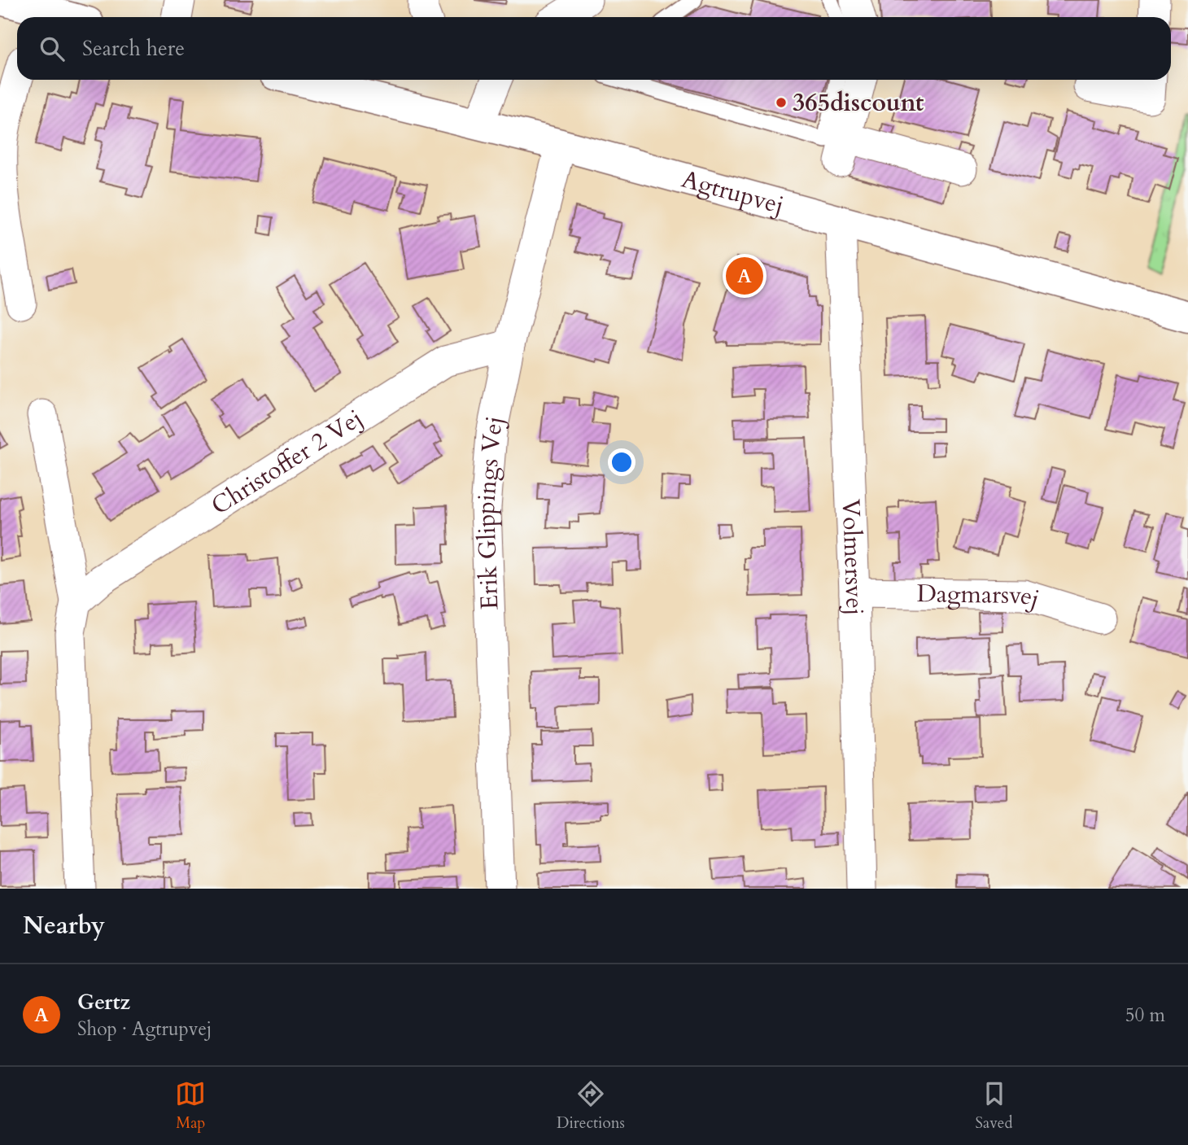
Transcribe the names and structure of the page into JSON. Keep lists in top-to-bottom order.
{
  "streets": {
    "street": [
      "Agtrupvej",
      "Christoffer 2 Vej",
      "Erik Glippings Vej",
      "Volmersvej",
      "Dagmarsvej"
    ]
  },
  "crossings": [
    ["Agtrupvej", "Erik Glippings Vej"],
    ["Agtrupvej", "Volmersvej"],
    ["Christoffer 2 Vej", "Erik Glippings Vej"],
    ["Volmersvej", "Dagmarsvej"]
  ],
  "places": ["365discount"],
  "page": {
    "search": "Search here",
    "pins": "A",
    "heading": "Nearby",
    "list": [
      {
        "mark": "A",
        "name": "Gertz",
        "note": "Shop · Agtrupvej",
        "value": "50 m"
      }
    ],
    "nav": ["Map", "Directions", "Saved"]
  }
}
